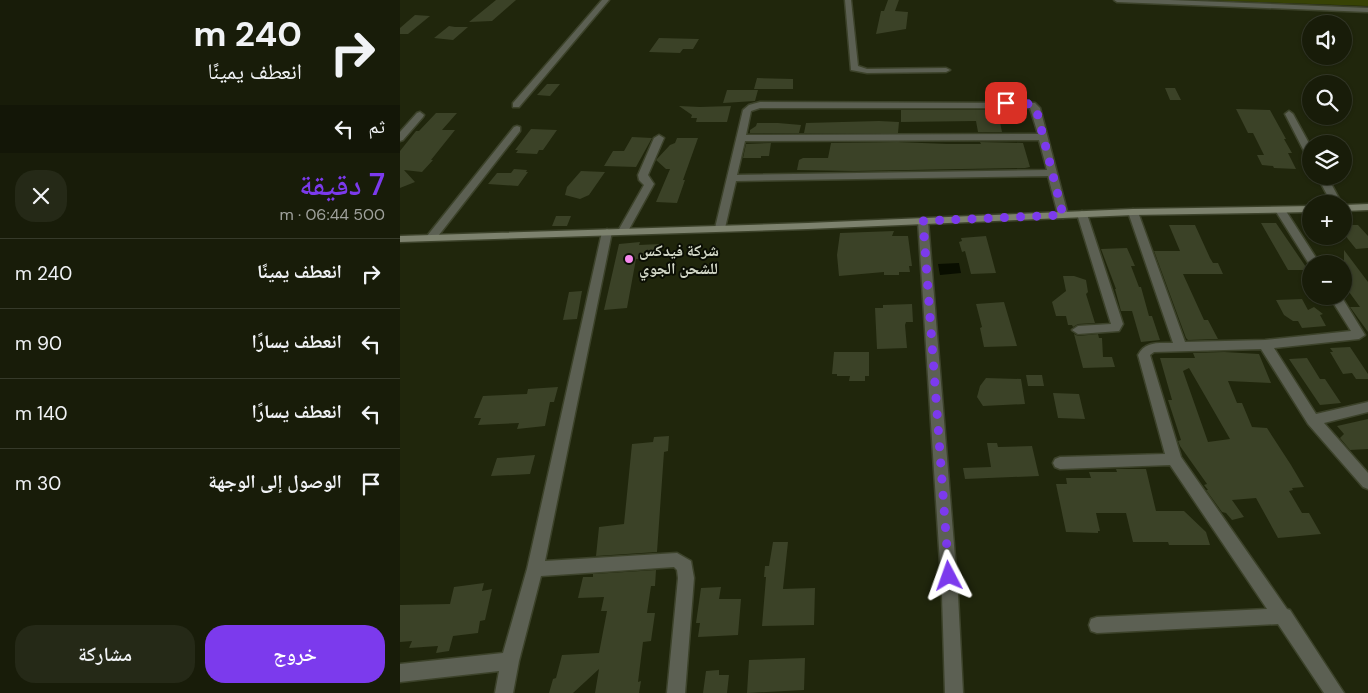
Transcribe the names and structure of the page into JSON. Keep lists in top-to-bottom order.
{
  "places": ["شركة فيدكس للشحن الجوي"],
  "page": {
    "turn": ["240 m", "انعطف يمينًا"],
    "map_buttons": ["+", "−"],
    "then": "ثم",
    "heading": ["7 دقيقة", "500 m · 06:44"],
    "list": [
      {
        "name": "انعطف يمينًا",
        "value": "240 m"
      },
      {
        "name": "انعطف يسارًا",
        "value": "90 m"
      },
      {
        "name": "انعطف يسارًا",
        "value": "140 m"
      },
      {
        "name": "الوصول إلى الوجهة",
        "value": "30 m"
      }
    ],
    "buttons": ["خروج", "مشاركة"]
  }
}
